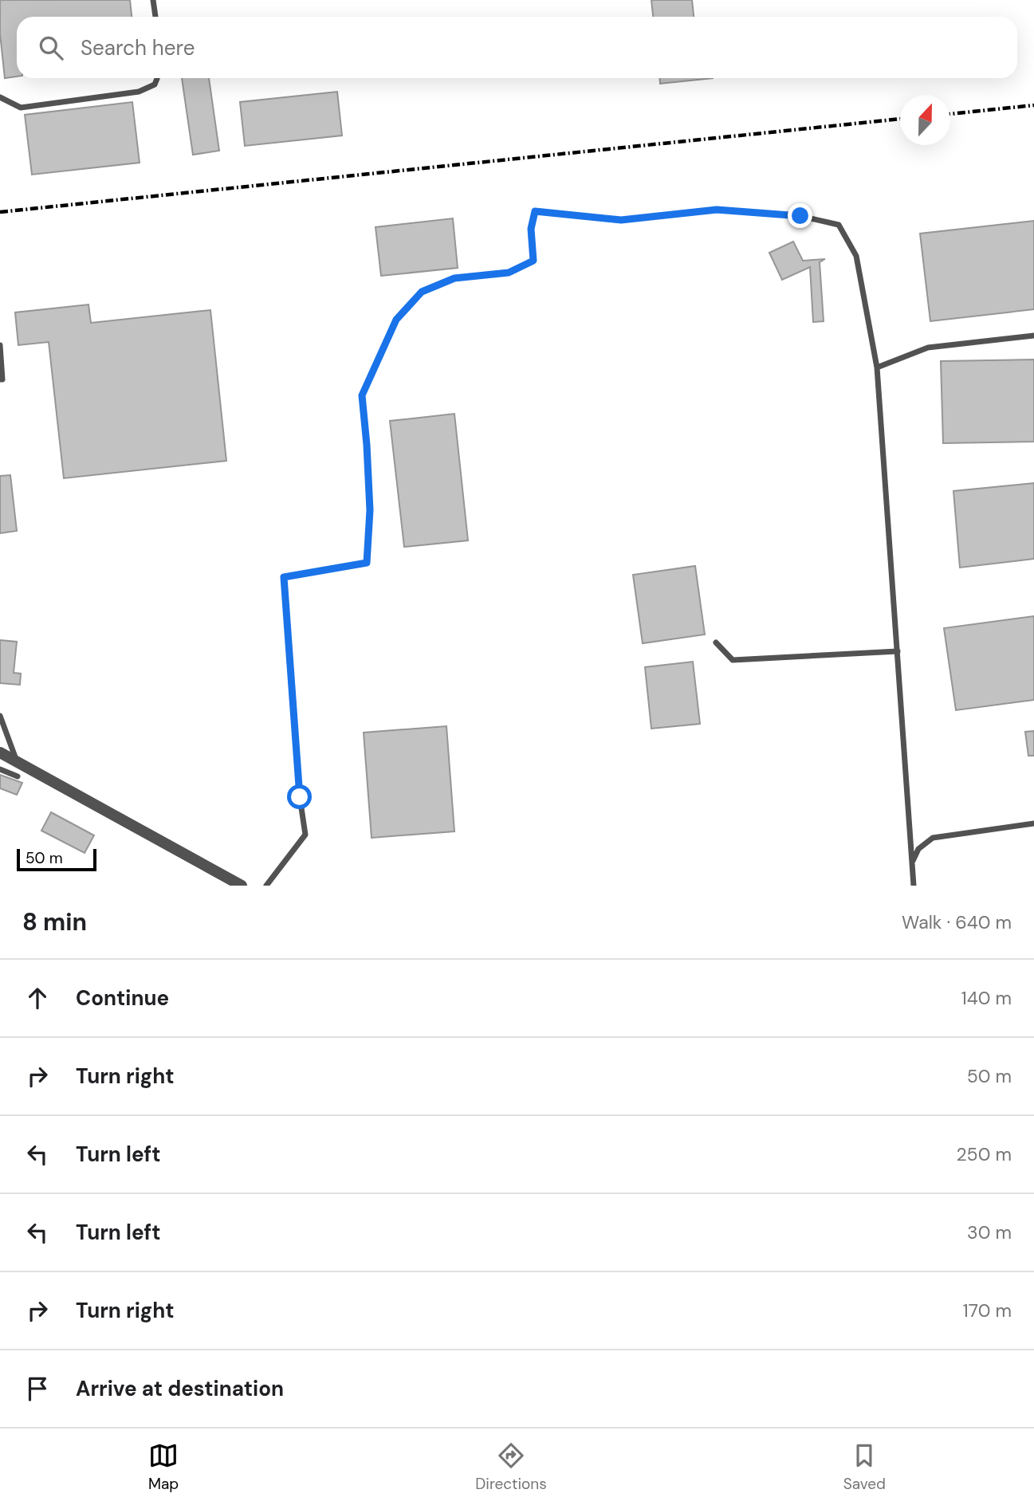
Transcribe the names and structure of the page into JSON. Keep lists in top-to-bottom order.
{
  "scale_bar": "50 m",
  "north": "top",
  "page": {
    "search": "Search here",
    "scale": "50 m",
    "heading": ["8 min", "Walk · 640 m"],
    "list": [
      ["Continue", "140 m"],
      ["Turn right", "50 m"],
      ["Turn left", "250 m"],
      ["Turn left", "30 m"],
      ["Turn right", "170 m"],
      "Arrive at destination"
    ],
    "nav": ["Map", "Directions", "Saved"]
  }
}
